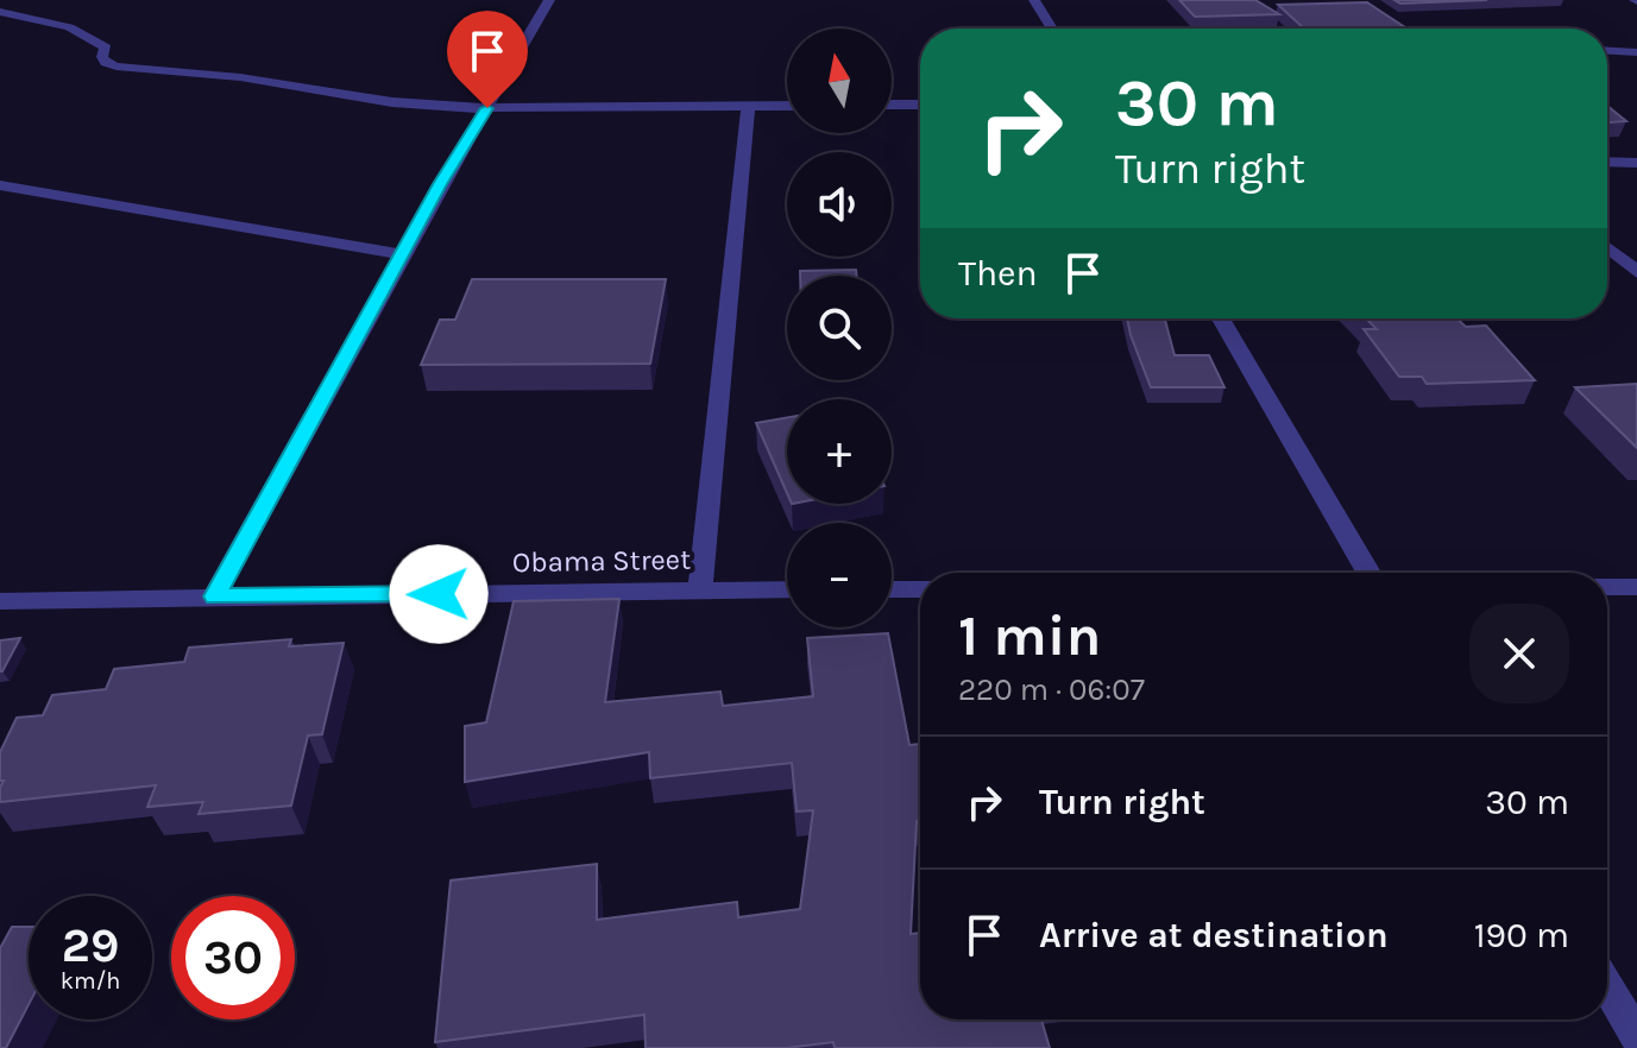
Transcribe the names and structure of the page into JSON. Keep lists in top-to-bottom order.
{
  "streets": {
    "street": ["Obama Street"]
  },
  "north": "top",
  "page": {
    "map_buttons": ["+", "−"],
    "turn": ["30 m", "Turn right"],
    "then": "Then",
    "heading": ["1 min", "220 m · 06:07"],
    "list": [
      {
        "name": "Turn right",
        "value": "30 m"
      },
      {
        "name": "Arrive at destination",
        "value": "190 m"
      }
    ],
    "speed": "29 km/h",
    "limit": "30"
  }
}
